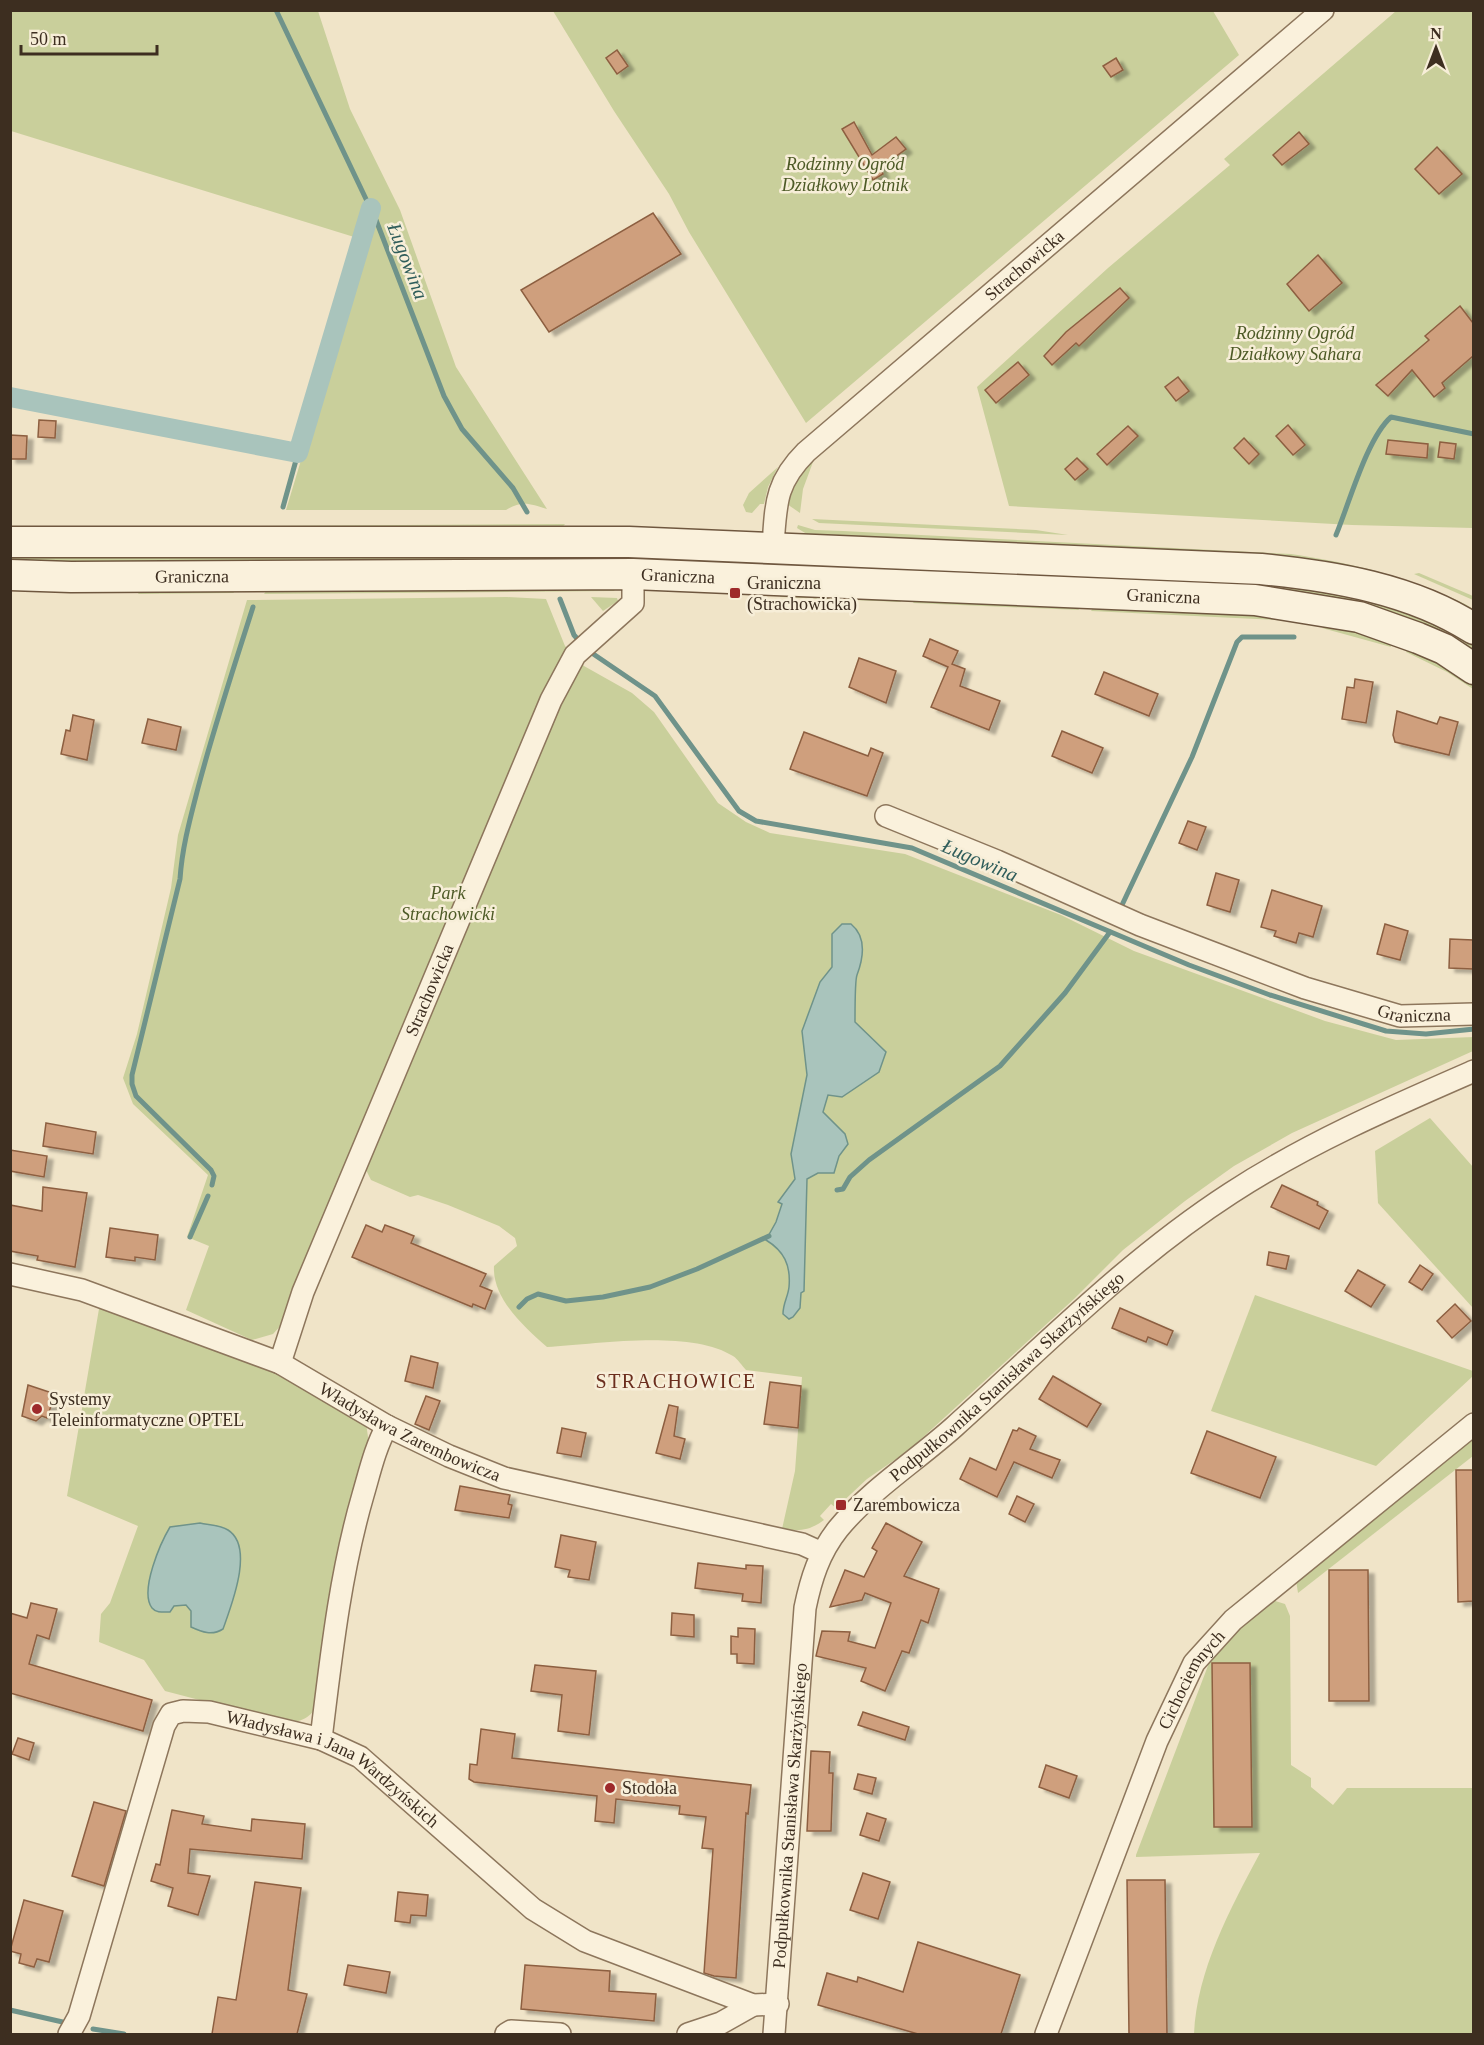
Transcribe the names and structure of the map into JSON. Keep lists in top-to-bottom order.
{
  "streets": {
    "main road": ["Graniczna"],
    "street": [
      "Strachowicka",
      "Podpułkownika Stanisława Skarżyńskiego",
      "Władysława Zarembowicza",
      "Cichociemnych",
      "Władysława i Jana Wardzyńskich"
    ]
  },
  "crossings": [
    ["Strachowicka", "Graniczna"],
    ["Strachowicka", "Władysława Zarembowicza"],
    ["Podpułkownika Stanisława Skarżyńskiego", "Władysława Zarembowicza"],
    ["Podpułkownika Stanisława Skarżyńskiego", "Władysława i Jana Wardzyńskich"]
  ],
  "districts": ["STRACHOWICE"],
  "water": ["Ługowina"],
  "parks": ["Rodzinny Ogród Działkowy Lotnik", "Rodzinny Ogród Działkowy Sahara", "Park Strachowicki"],
  "places": {
    "transit": ["Graniczna (Strachowicka)", "Zarembowicza"],
    "other": ["Systemy Teleinformatyczne OPTEL", "Stodoła"]
  },
  "scale_bar": "50 m",
  "north": "top"
}
